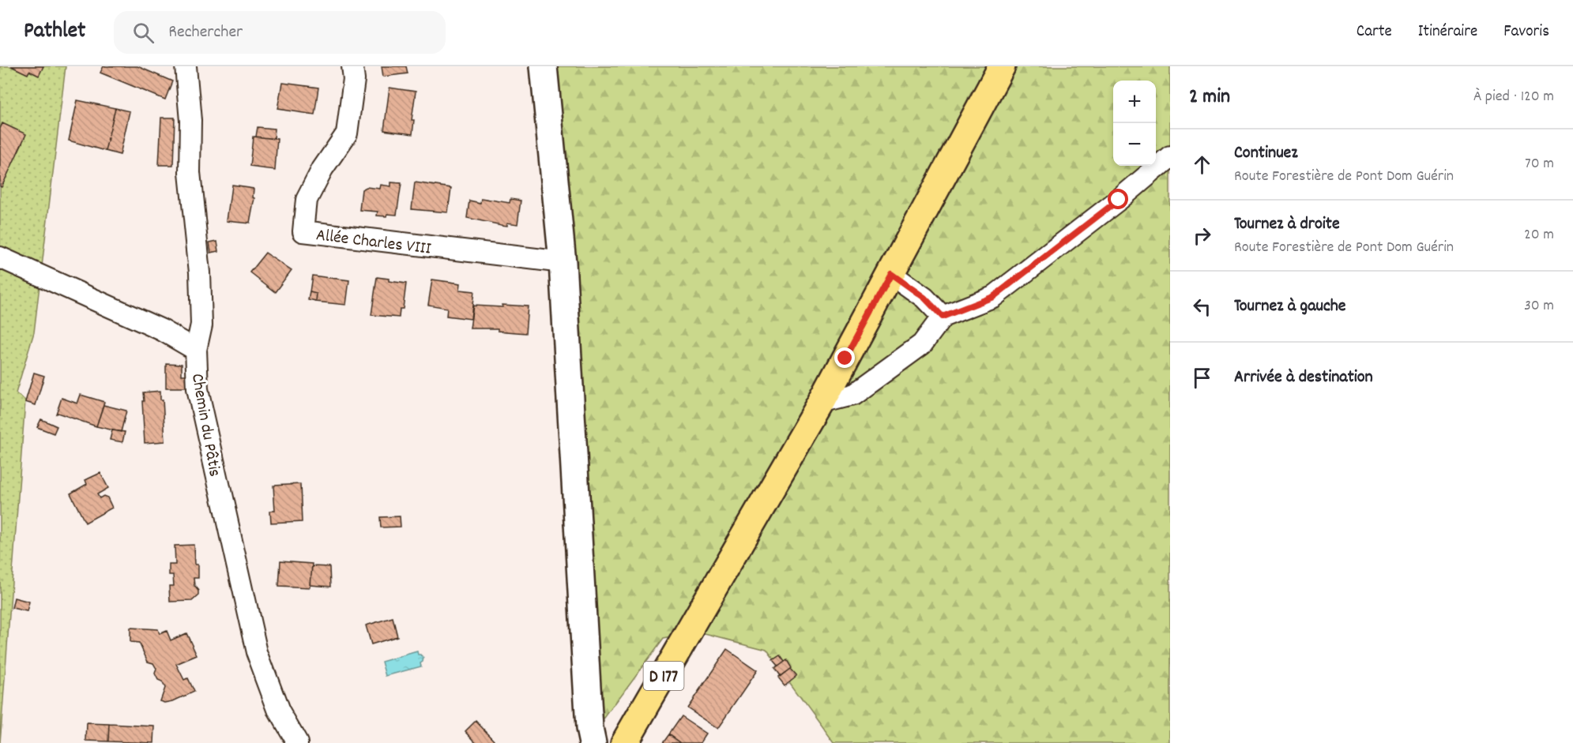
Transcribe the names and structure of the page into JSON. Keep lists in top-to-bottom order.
{
  "streets": {
    "main road": ["D 177"],
    "street": ["Allée Charles VIII", "Chemin du Pâtis"]
  },
  "page": {
    "header": "Pathlet",
    "search": "Rechercher",
    "nav": ["Carte", "Itinéraire", "Favoris"],
    "heading": ["2 min", "À pied · 120 m"],
    "map_buttons": ["+", "−"],
    "list": [
      ["Continuez", "Route Forestière de Pont Dom Guérin", "70 m"],
      ["Tournez à droite", "Route Forestière de Pont Dom Guérin", "20 m"],
      ["Tournez à gauche", "30 m"],
      "Arrivée à destination"
    ]
  }
}
